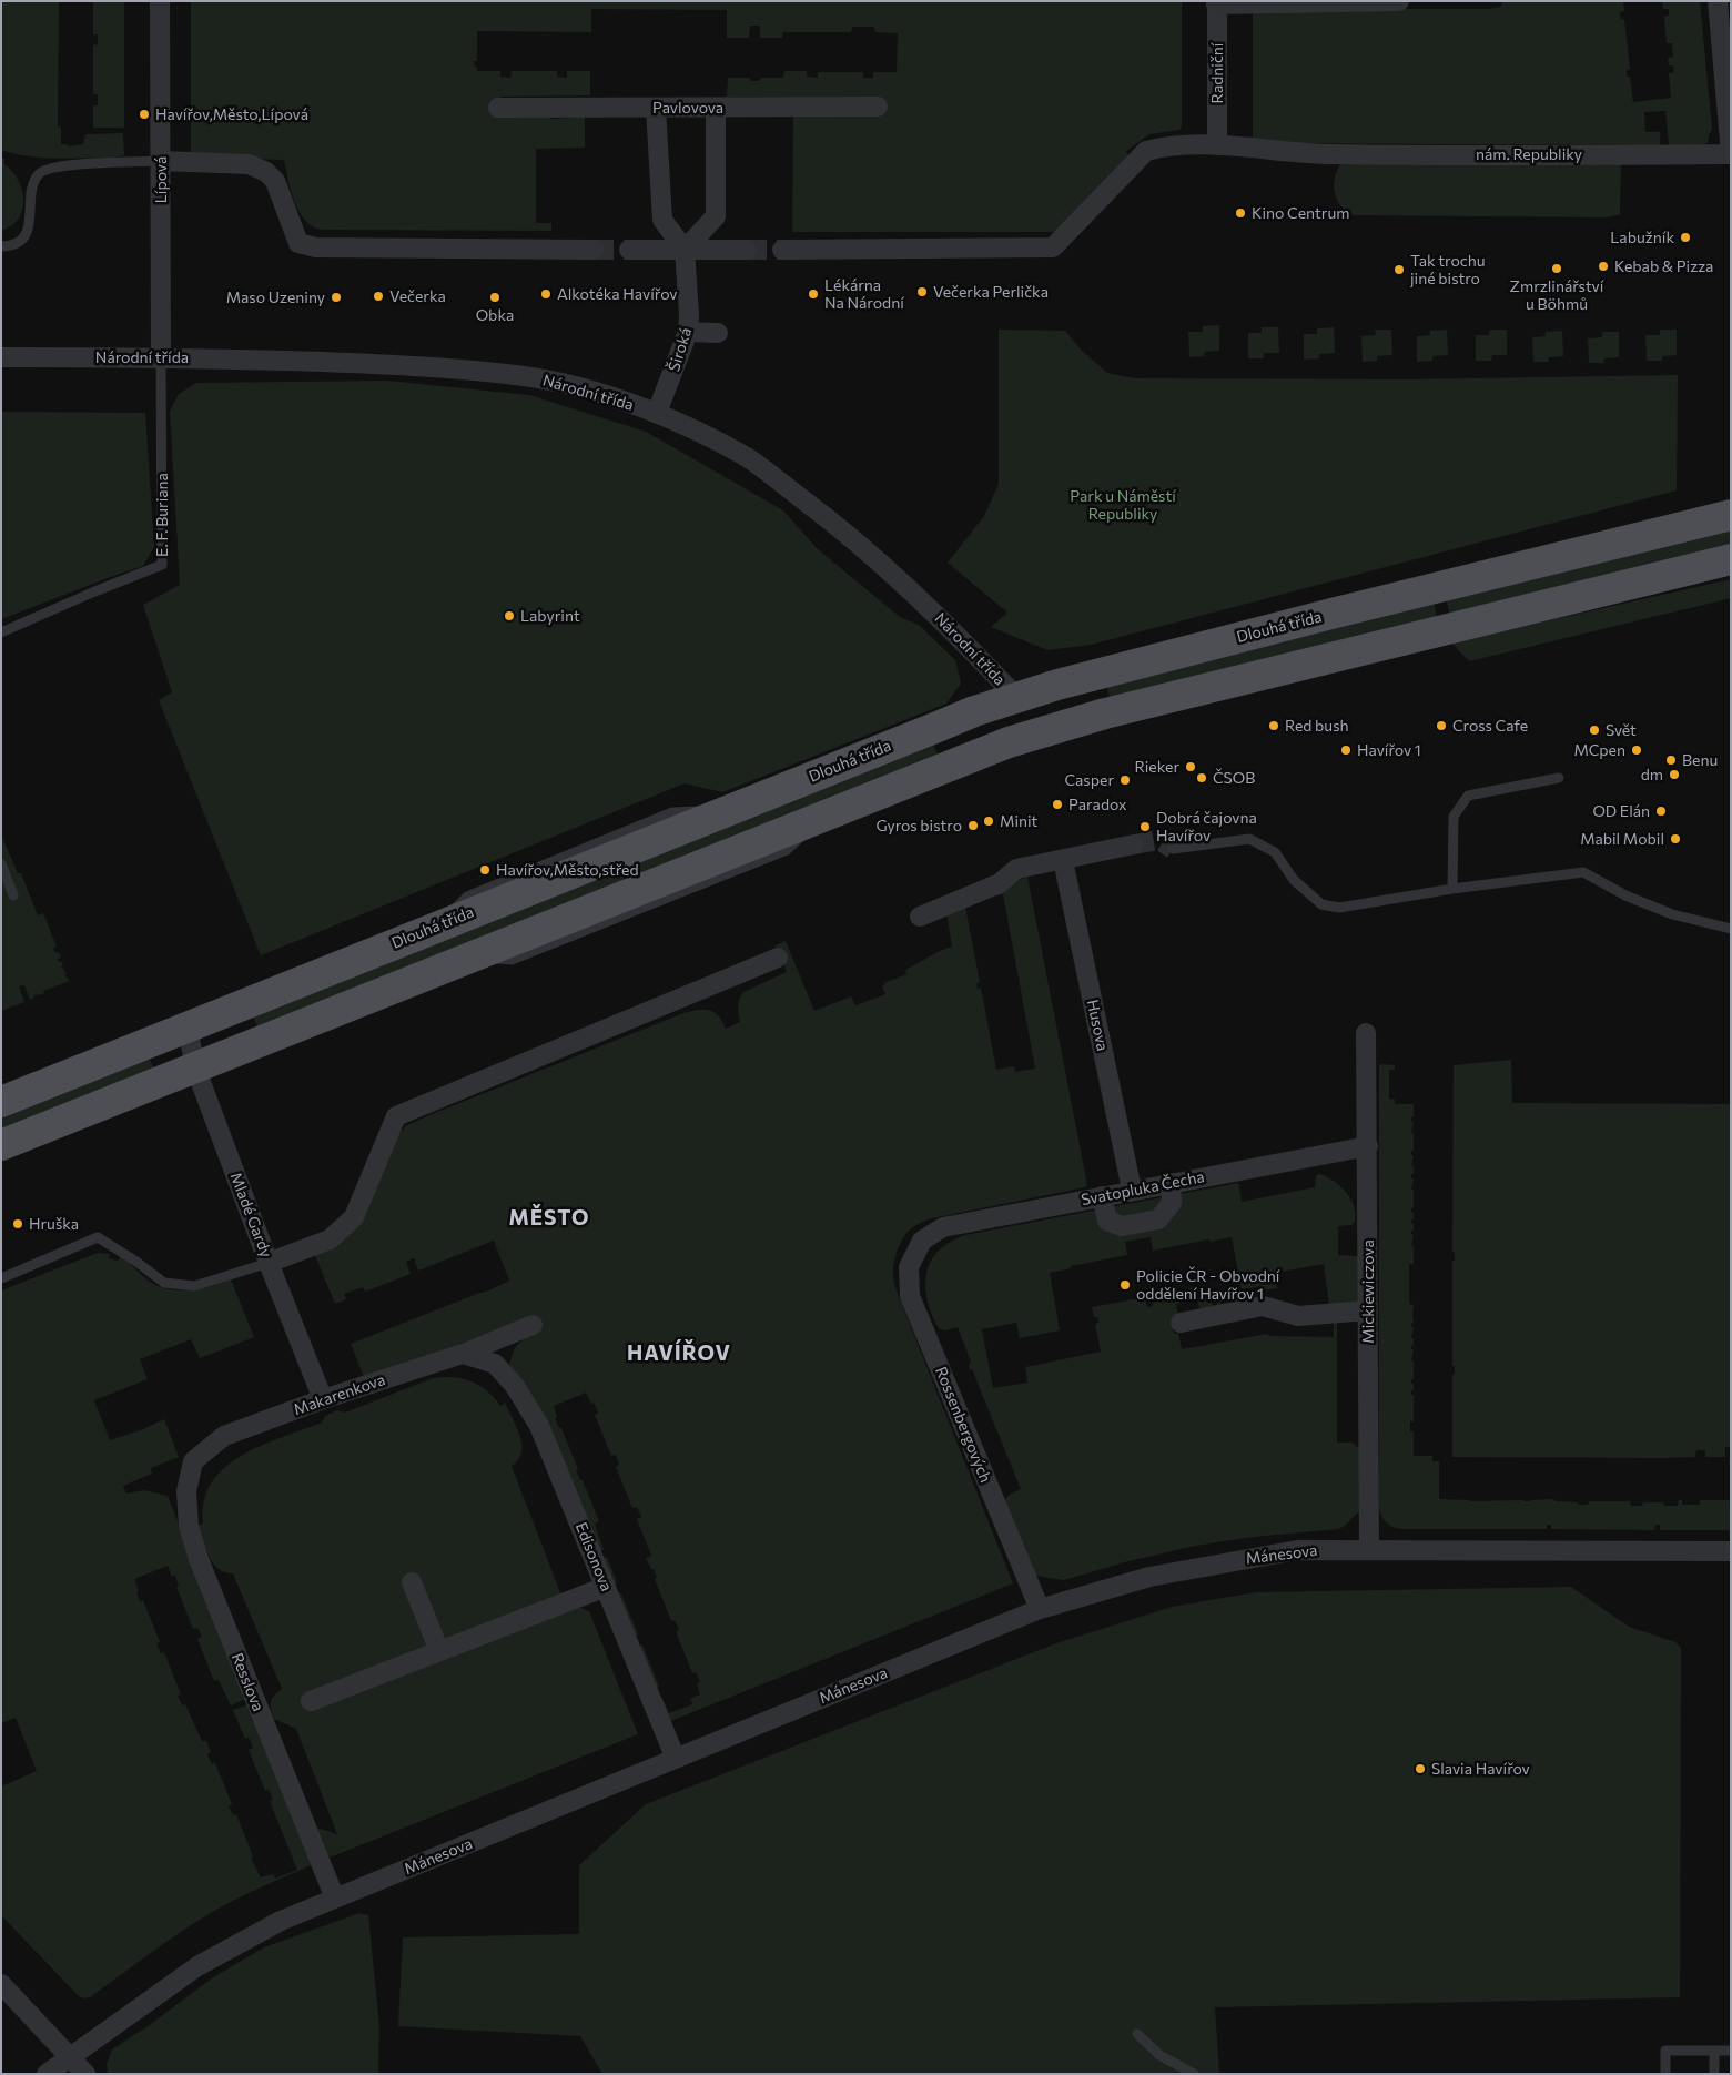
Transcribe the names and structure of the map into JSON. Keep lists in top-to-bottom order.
{
  "streets": {
    "main road": ["Národní třída", "Dlouhá třída"],
    "street": [
      "Radniční",
      "Pavlovova",
      "nám. Republiky",
      "Lípová",
      "Široká",
      "Husova",
      "Svatopluka Čecha",
      "Mladé Gardy",
      "Mickiewiczova",
      "Makarenkova",
      "Rossenbergových",
      "Mánesova",
      "Edisonova",
      "Resslova"
    ],
    "lane": ["E. F. Buriana"]
  },
  "crossings": [
    ["Radniční", "nám. Republiky"],
    ["Lípová", "Národní třída"],
    ["Lípová", "E. F. Buriana"],
    ["Široká", "Národní třída"],
    ["Národní třída", "E. F. Buriana"],
    ["Národní třída", "Dlouhá třída"],
    ["Dlouhá třída", "Mladé Gardy"],
    ["Husova", "Svatopluka Čecha"],
    ["Svatopluka Čecha", "Mickiewiczova"],
    ["Svatopluka Čecha", "Rossenbergových"],
    ["Mladé Gardy", "Makarenkova"],
    ["Mickiewiczova", "Mánesova"],
    ["Makarenkova", "Edisonova"],
    ["Makarenkova", "Resslova"],
    ["Rossenbergových", "Mánesova"],
    ["Mánesova", "Edisonova"],
    ["Mánesova", "Resslova"]
  ],
  "districts": ["MĚSTO", "HAVÍŘOV"],
  "parks": ["Park u Náměstí Republiky"],
  "places": [
    "Havířov,Město,Lípová",
    "Kino Centrum",
    "Labužník",
    "Kebab & Pizza",
    "Zmrzlinářství u Böhmů",
    "Tak trochu jiné bistro",
    "Večerka Perlička",
    "Alkotéka Havířov",
    "Lékárna Na Národní",
    "Večerka",
    "Maso Uzeniny",
    "Obka",
    "Labyrint",
    "Red bush",
    "Cross Cafe",
    "Svět",
    "Havířov 1",
    "MCpen",
    "Benu",
    "Rieker",
    "dm",
    "ČSOB",
    "Casper",
    "Paradox",
    "OD Elán",
    "Minit",
    "Gyros bistro",
    "Dobrá čajovna Havířov",
    "Mabil Mobil",
    "Havířov,Město,střed",
    "Hruška",
    "Policie ČR - Obvodní oddělení Havířov 1",
    "Slavia Havířov"
  ]
}
